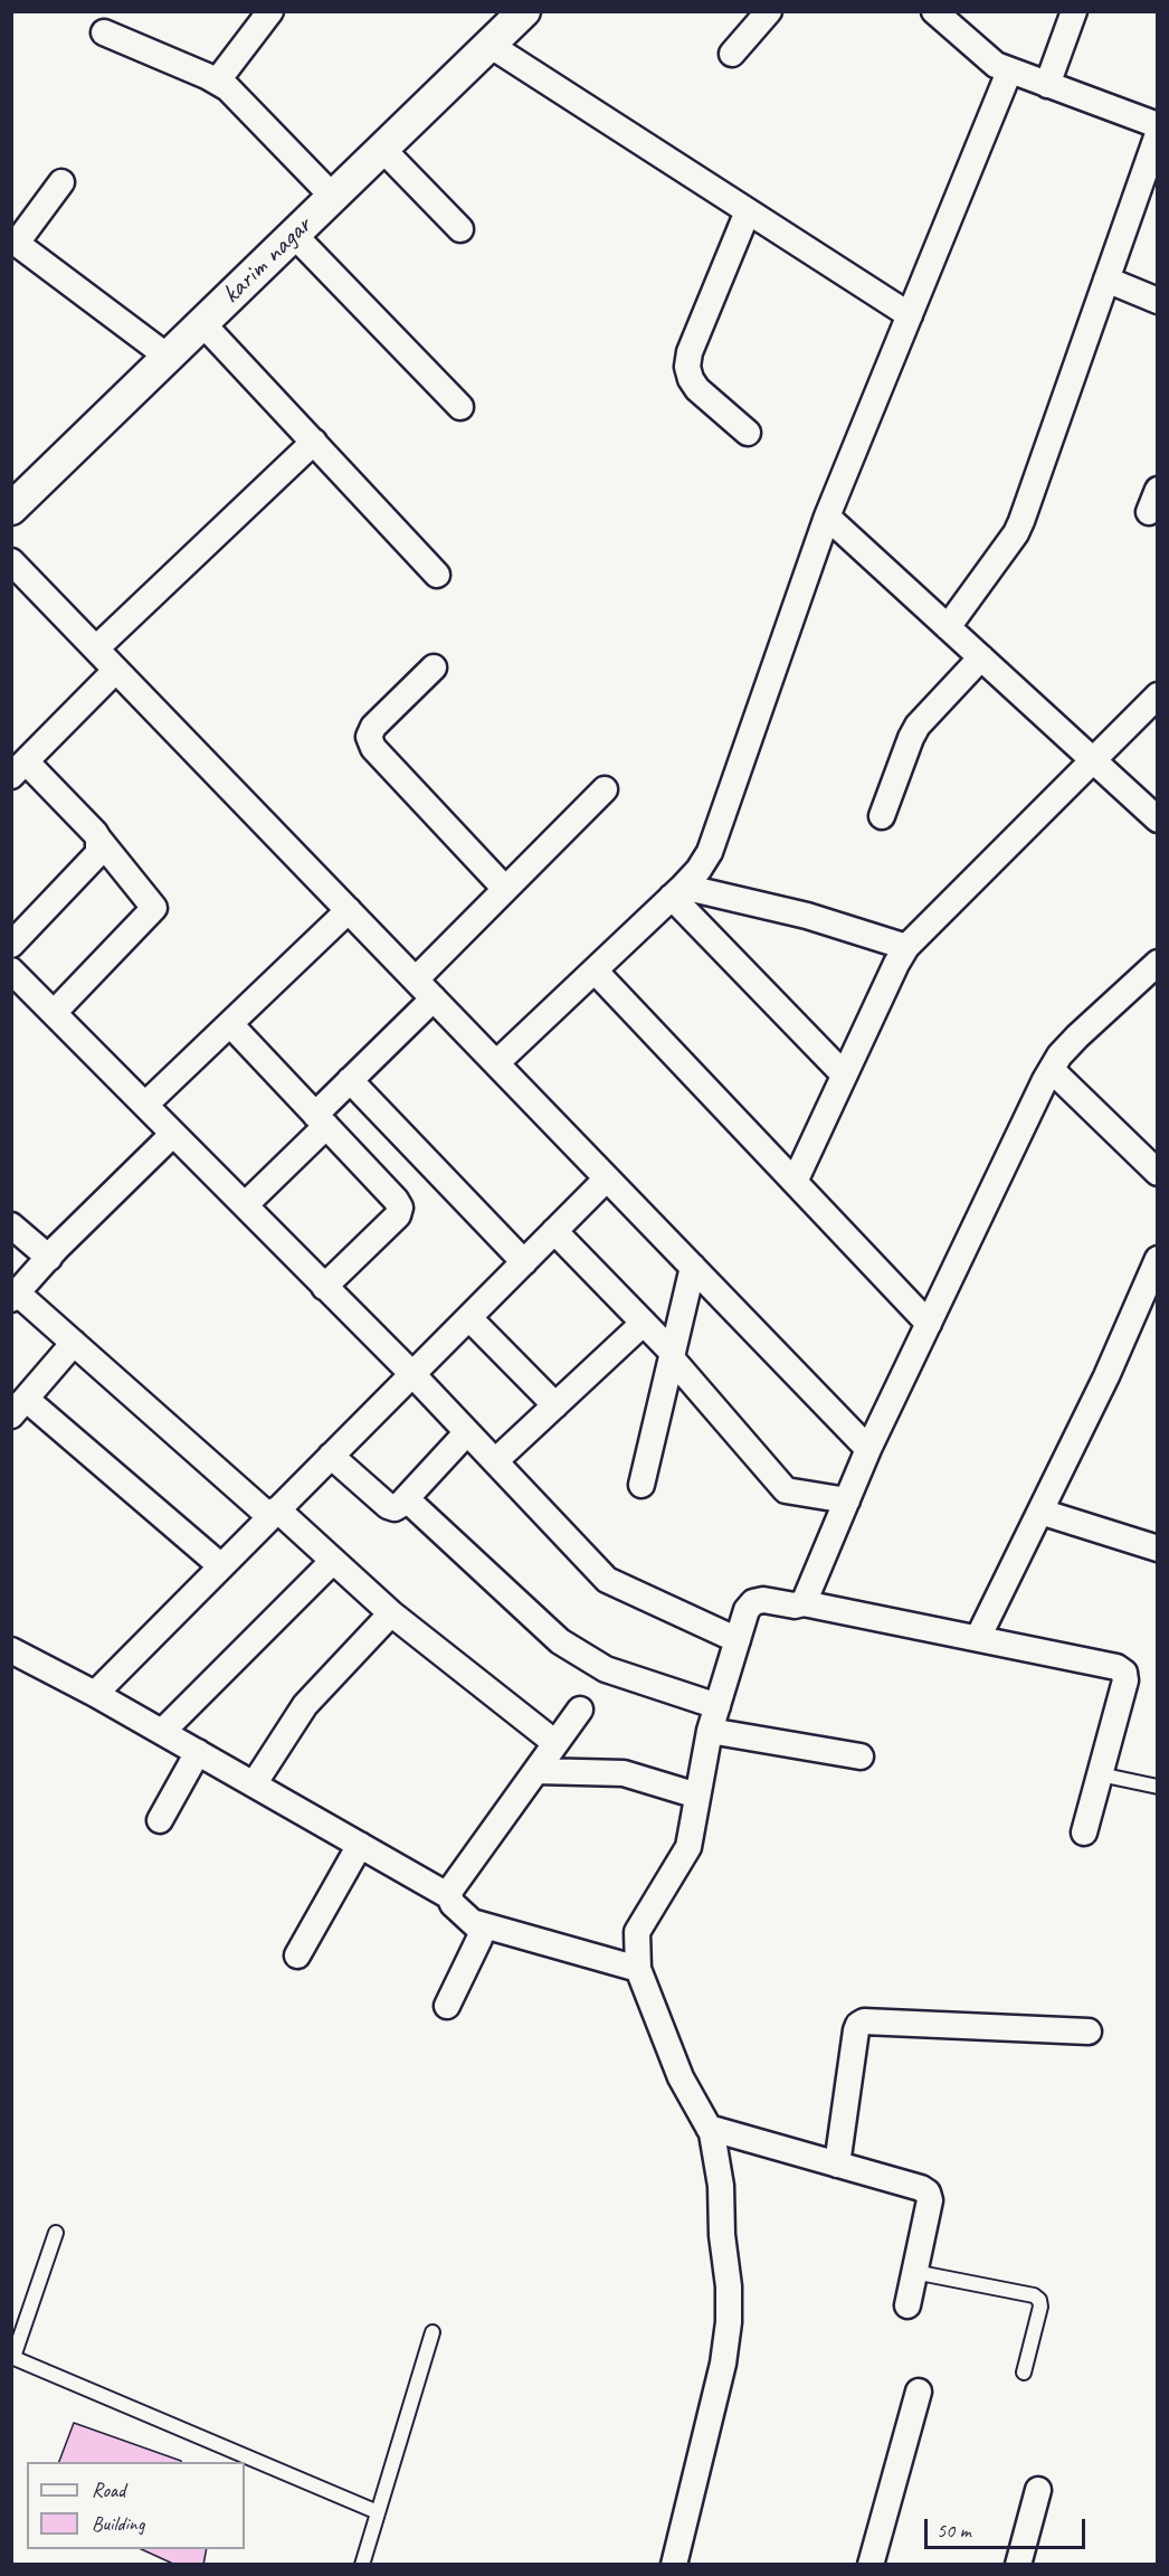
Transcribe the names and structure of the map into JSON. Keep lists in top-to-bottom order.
{
  "streets": {
    "street": ["karim nagar"]
  },
  "legend": ["Road", "Building"],
  "scale_bar": "50 m"
}
